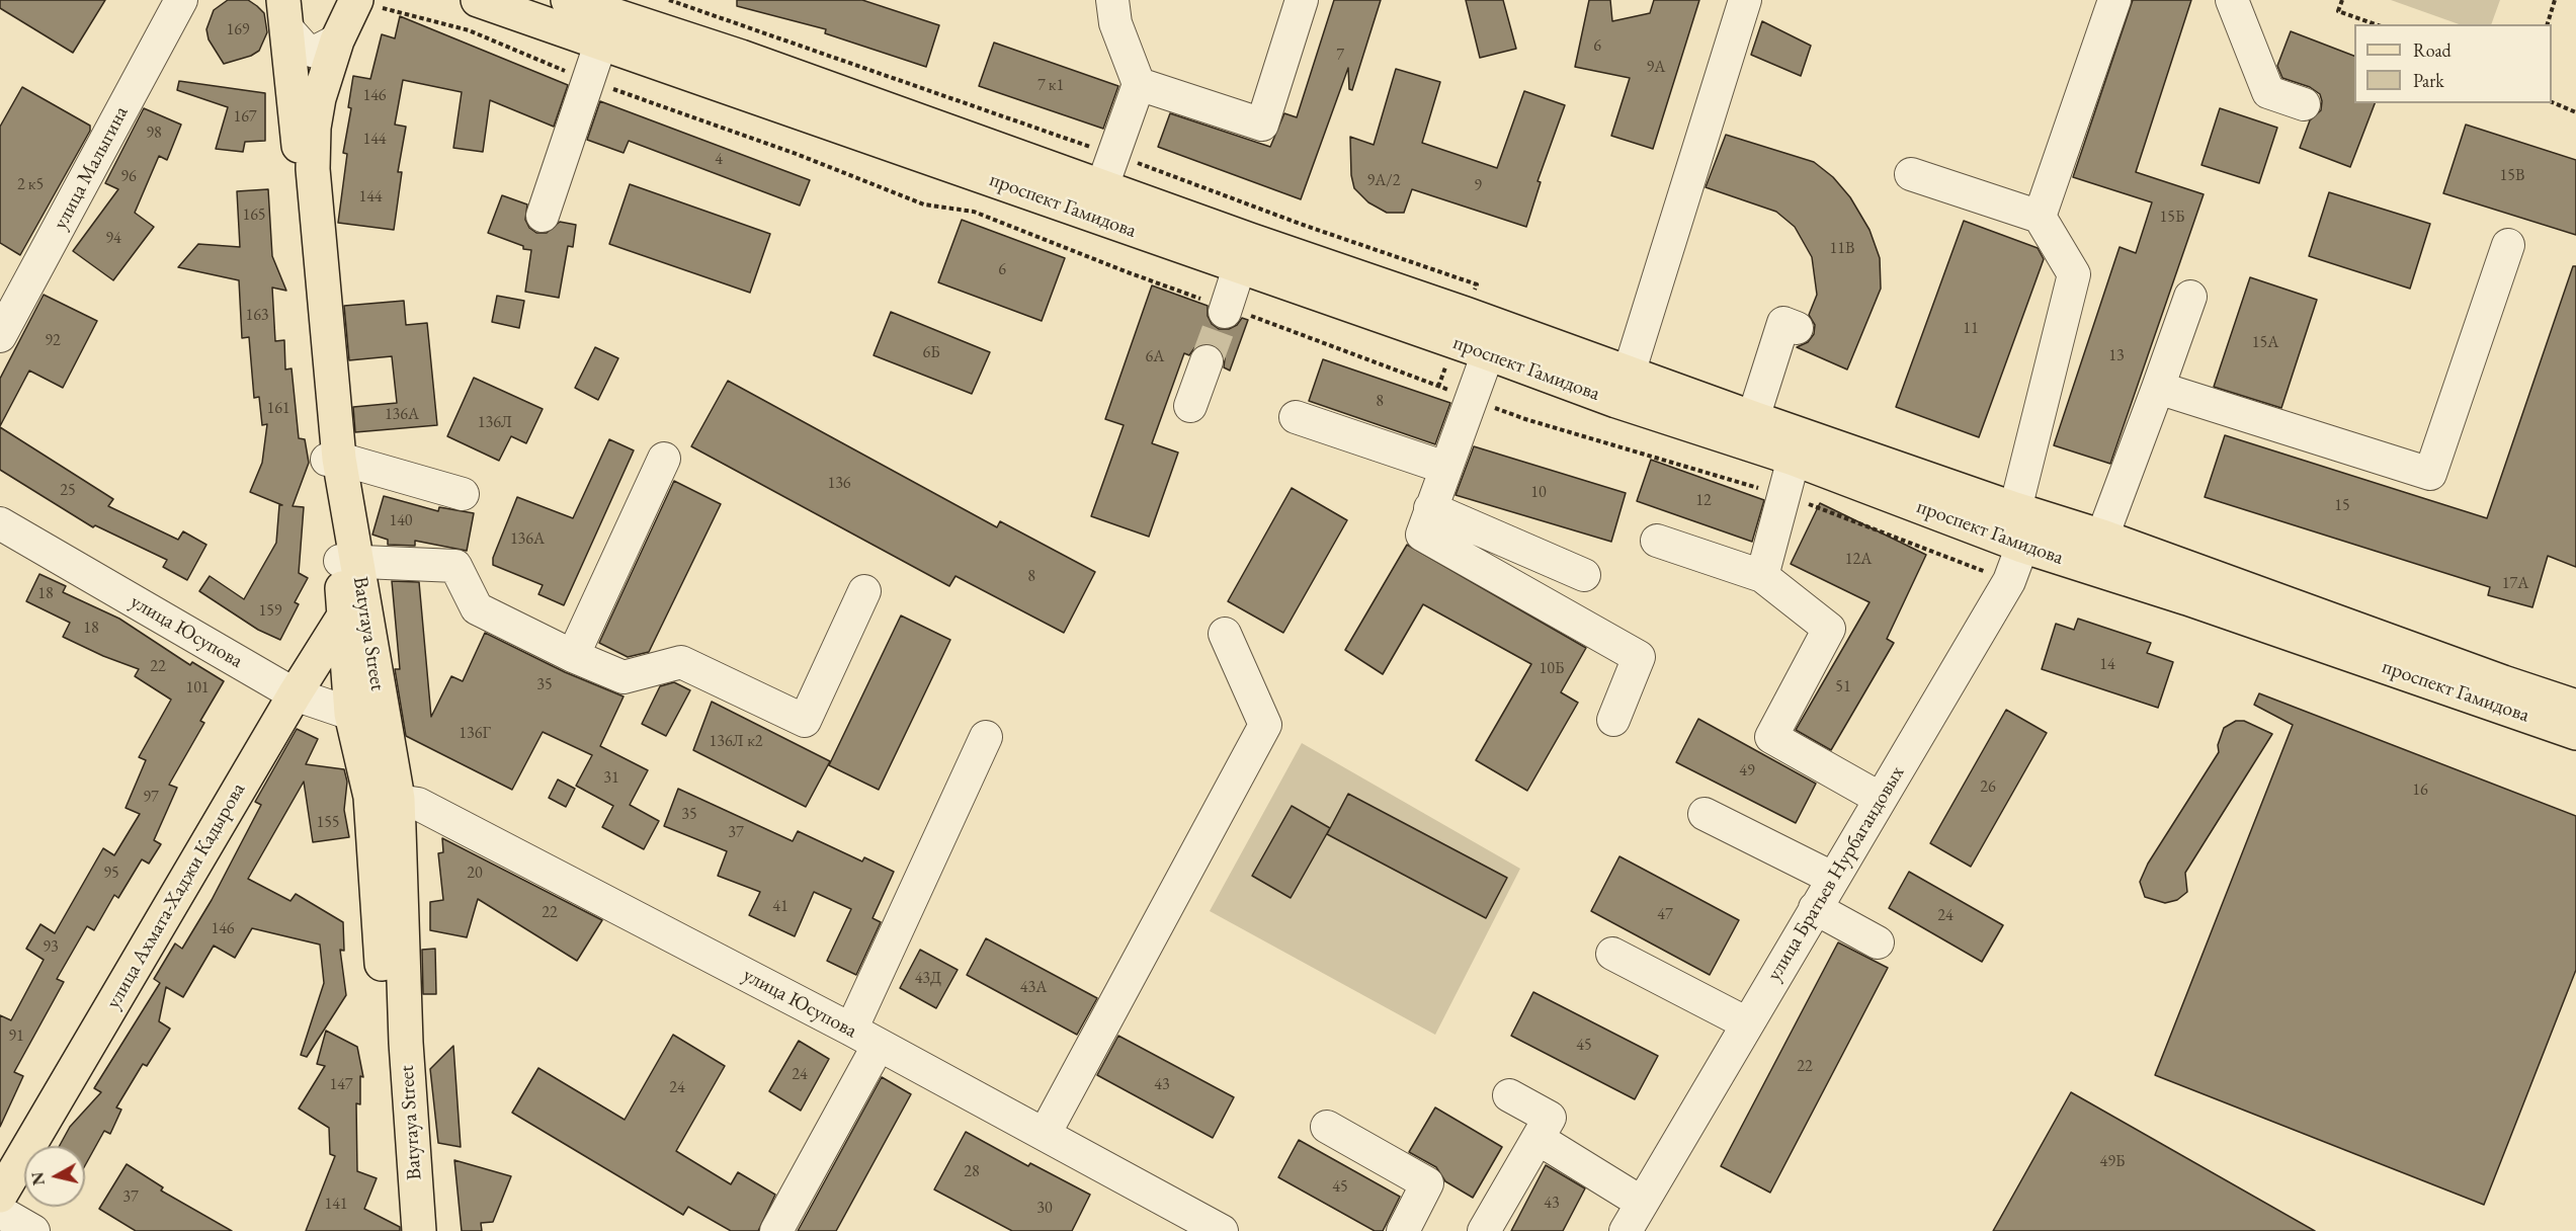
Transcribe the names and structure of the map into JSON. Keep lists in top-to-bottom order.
{
  "streets": {
    "main road": ["проспект Гамидова", "Batyraya Street", "улица Ахмата-Хаджи Кадырова"],
    "street": ["улица Малыгина", "улица Юсупова", "улица Братьев Нурбагандовых"]
  },
  "crossings": [
    ["проспект Гамидова", "улица Братьев Нурбагандовых"],
    ["улица Юсупова", "Batyraya Street"],
    ["улица Юсупова", "улица Ахмата-Хаджи Кадырова"],
    ["Batyraya Street", "улица Ахмата-Хаджи Кадырова"]
  ],
  "house_numbers": [
    "169",
    "6",
    "7",
    "9А",
    "7 к1",
    "146",
    "167",
    "98",
    "144",
    "4",
    "15В",
    "96",
    "9А/2",
    "2 к5",
    "9",
    "144",
    "165",
    "15Б",
    "94",
    "11В",
    "6",
    "163",
    "11",
    "92",
    "15А",
    "6Б",
    "13",
    "6А",
    "8",
    "161",
    "136А",
    "136Л",
    "136",
    "25",
    "10",
    "12",
    "15",
    "140",
    "136А",
    "12А",
    "8",
    "17А",
    "18",
    "159",
    "18",
    "14",
    "22",
    "10Б",
    "35",
    "51",
    "101",
    "136Г",
    "136Л к2",
    "49",
    "31",
    "26",
    "16",
    "97",
    "35",
    "155",
    "37",
    "95",
    "20",
    "41",
    "22",
    "47",
    "24",
    "146",
    "93",
    "43Д",
    "43А",
    "91",
    "45",
    "22",
    "24",
    "147",
    "43",
    "24",
    "49Б",
    "28",
    "45",
    "37",
    "43",
    "141",
    "30"
  ],
  "legend": ["Road", "Park"],
  "north": "left"
}
